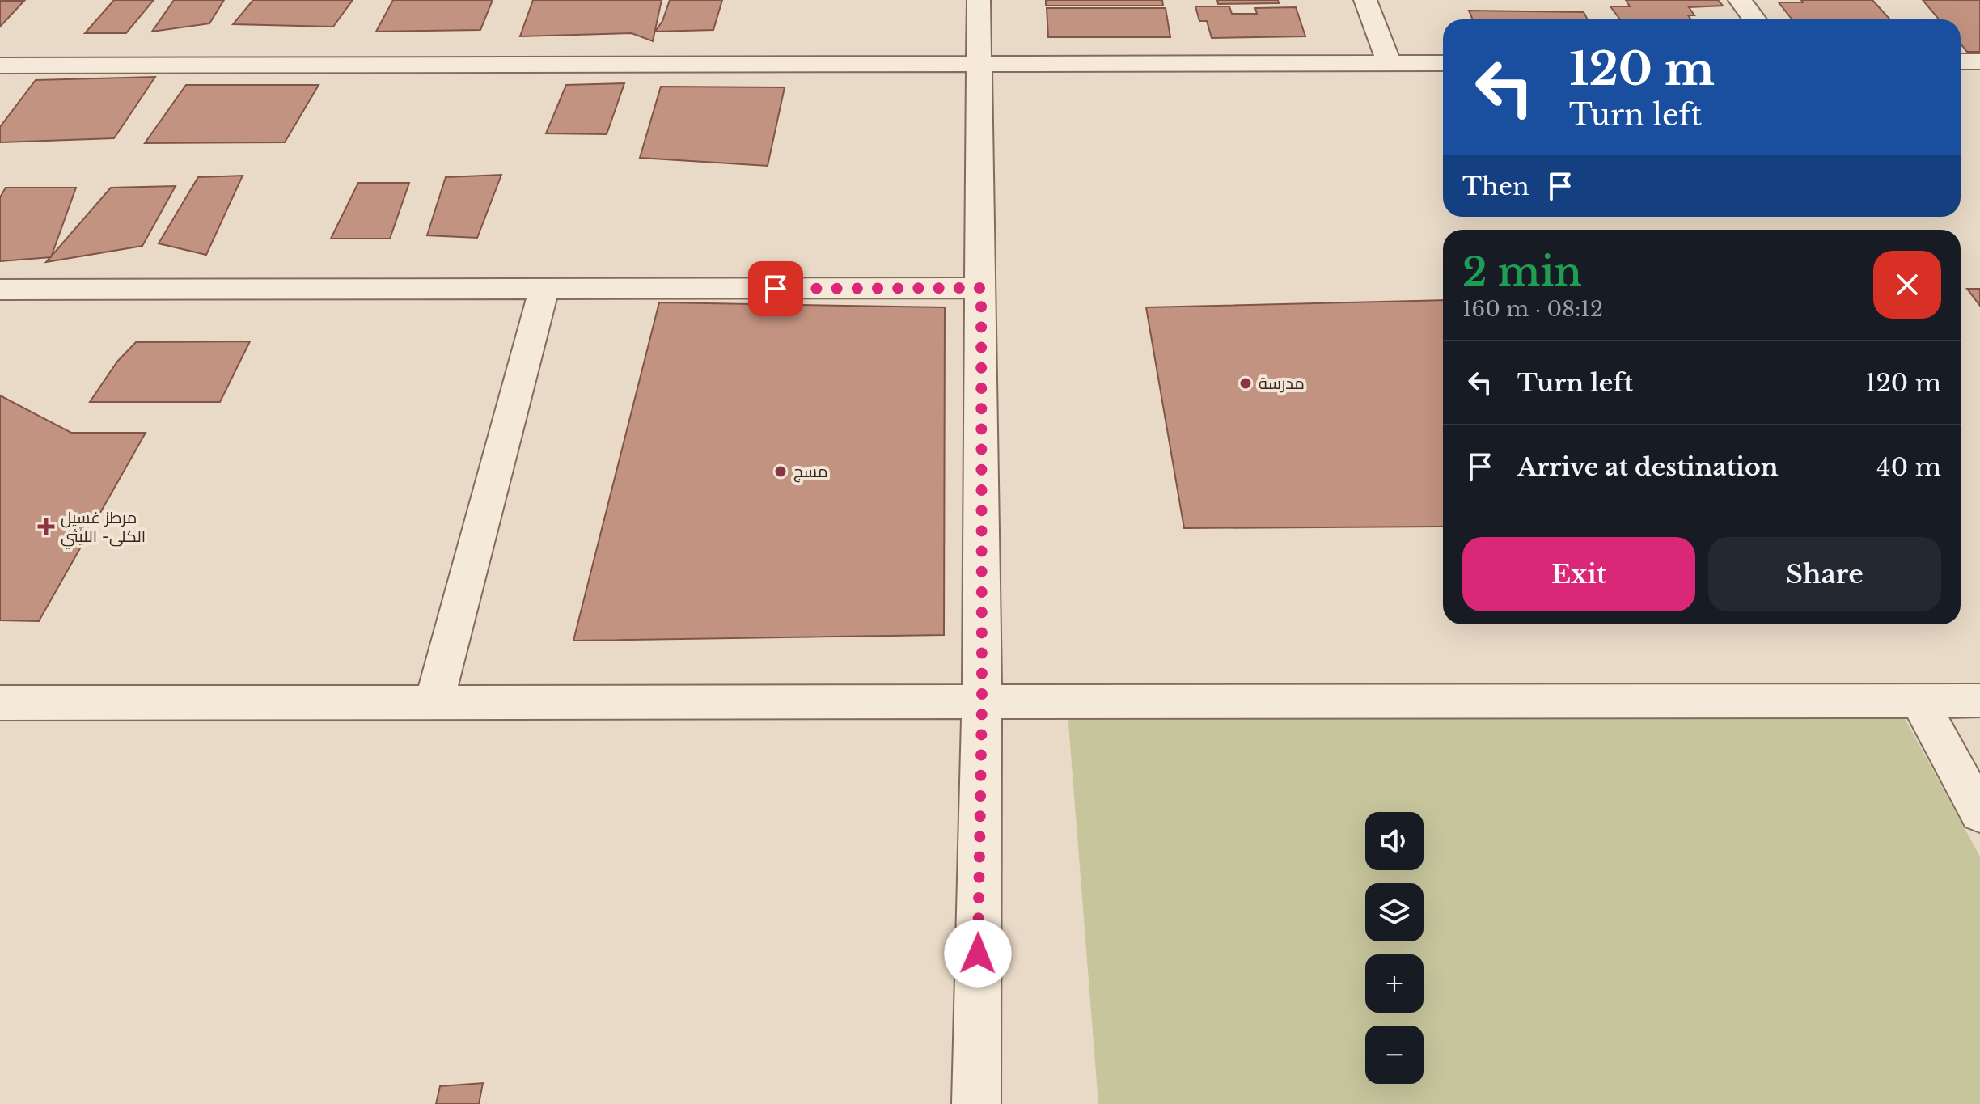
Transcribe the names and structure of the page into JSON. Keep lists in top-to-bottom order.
{
  "places": {
    "other": ["مدرسة", "مسج"],
    "health": ["مرطز غسيل الكلى- الليثي"]
  },
  "page": {
    "turn": ["120 m", "Turn left"],
    "then": "Then",
    "heading": ["2 min", "160 m · 08:12"],
    "list": [
      {
        "name": "Turn left",
        "value": "120 m"
      },
      {
        "name": "Arrive at destination",
        "value": "40 m"
      }
    ],
    "buttons": ["Exit", "Share"],
    "map_buttons": ["+", "−"]
  }
}
